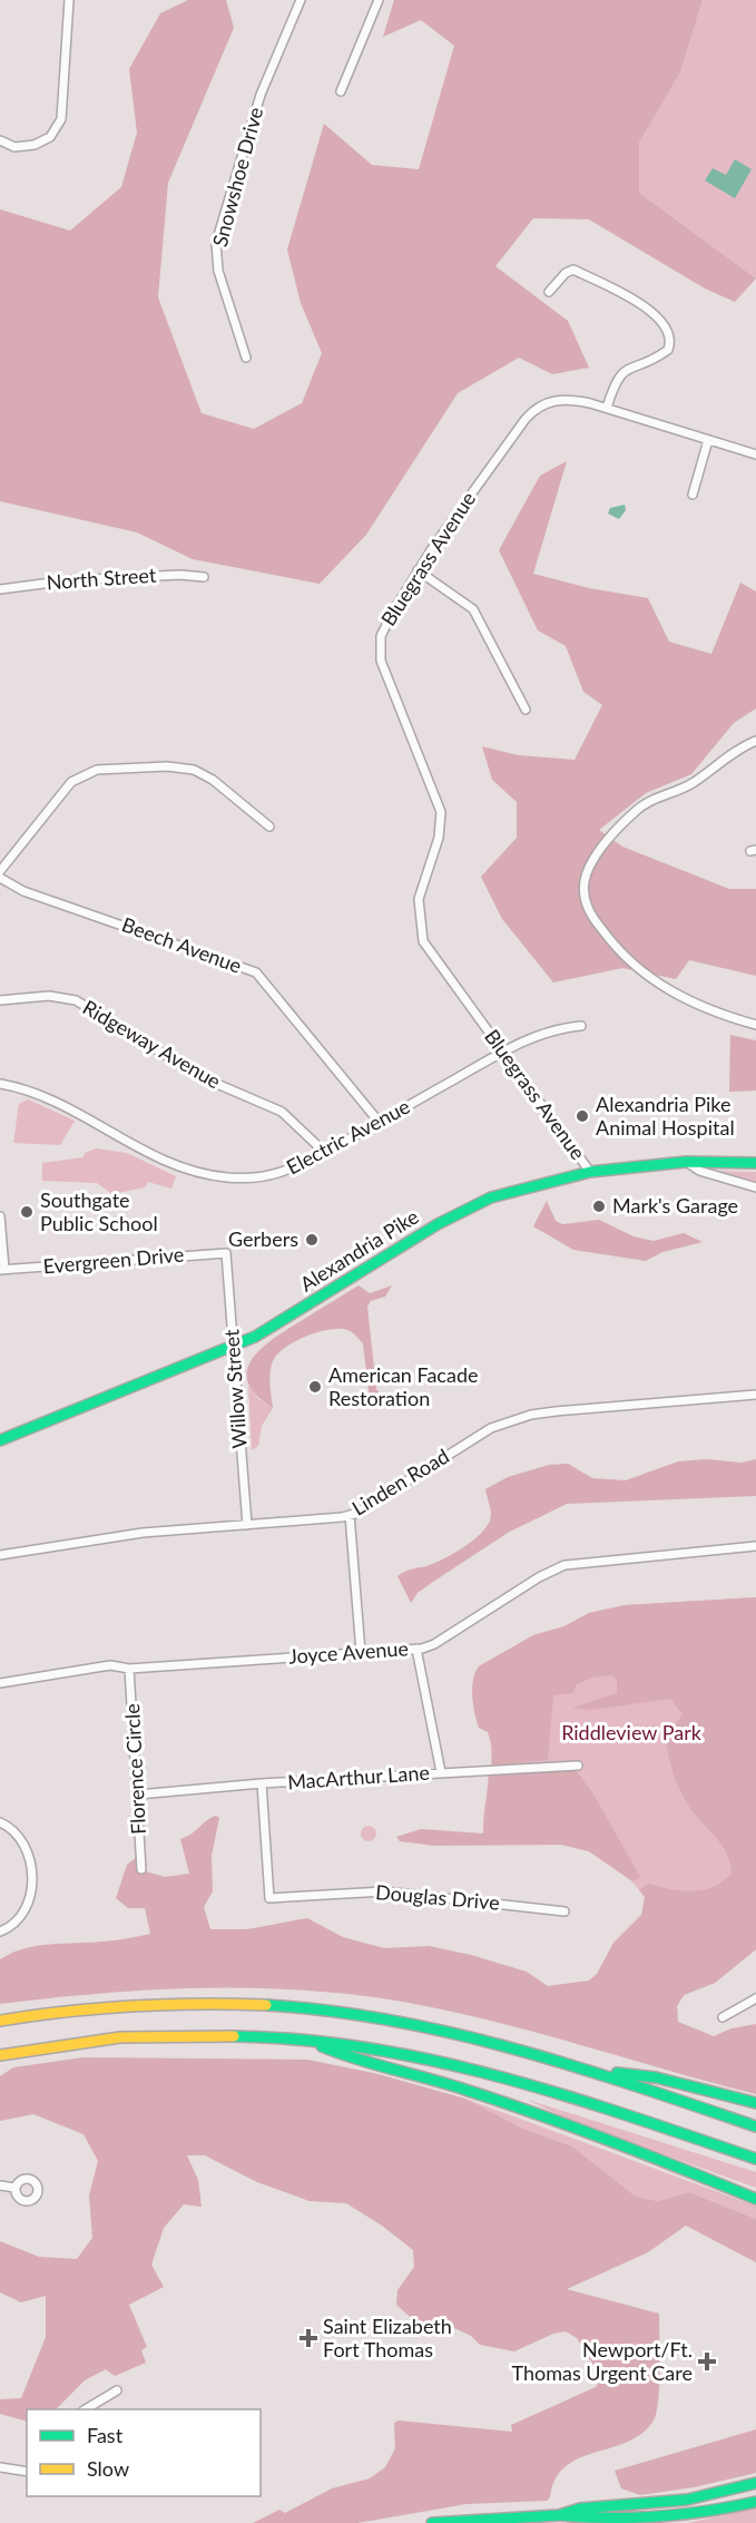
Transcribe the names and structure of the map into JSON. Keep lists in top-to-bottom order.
{
  "streets": {
    "main road": ["Alexandria Pike"],
    "street": [
      "Snowshoe Drive",
      "Bluegrass Avenue",
      "North Street",
      "Beech Avenue",
      "Ridgeway Avenue",
      "Electric Avenue",
      "Evergreen Drive",
      "Willow Street",
      "Linden Road",
      "Joyce Avenue",
      "Florence Circle",
      "MacArthur Lane",
      "Douglas Drive"
    ]
  },
  "crossings": [
    ["Bluegrass Avenue", "Electric Avenue"],
    ["Bluegrass Avenue", "Alexandria Pike"],
    ["Beech Avenue", "Electric Avenue"],
    ["Ridgeway Avenue", "Electric Avenue"],
    ["Alexandria Pike", "Willow Street"],
    ["Evergreen Drive", "Willow Street"],
    ["Willow Street", "Linden Road"],
    ["Joyce Avenue", "Florence Circle"],
    ["Florence Circle", "MacArthur Lane"],
    ["MacArthur Lane", "Douglas Drive"]
  ],
  "parks": ["Riddleview Park"],
  "places": {
    "other": [
      "Alexandria Pike Animal Hospital",
      "Mark's Garage",
      "Southgate Public School",
      "Gerbers",
      "American Facade Restoration"
    ],
    "health": ["Saint Elizabeth Fort Thomas", "Newport/Ft. Thomas Urgent Care"]
  },
  "legend": ["Fast", "Slow"]
}
